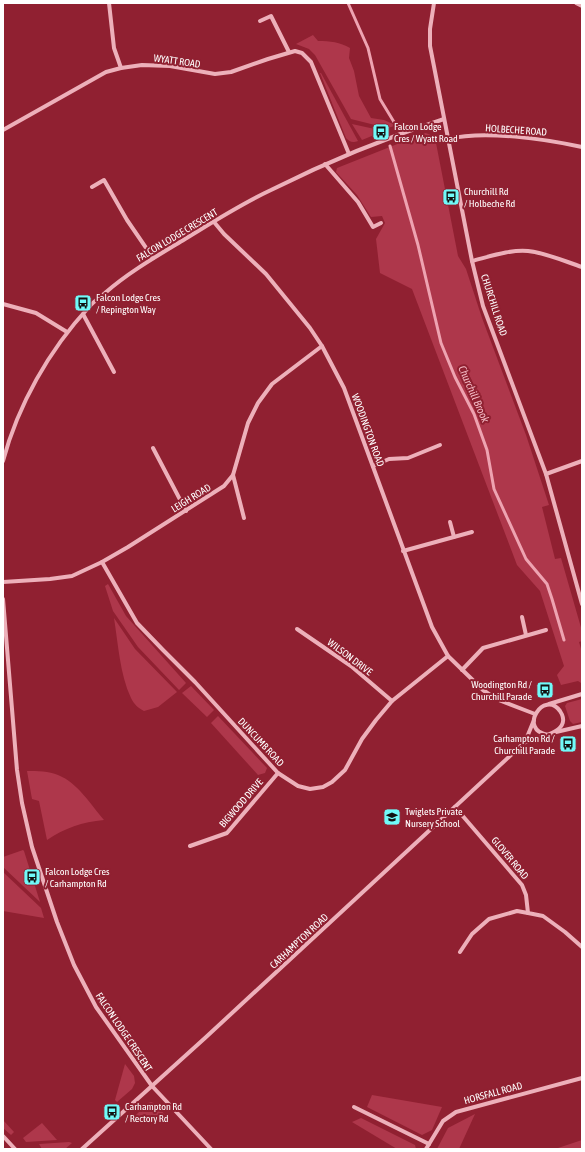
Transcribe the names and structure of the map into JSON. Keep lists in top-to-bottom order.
{
  "streets": {
    "street": [
      "WYATT ROAD",
      "HOLBECHE ROAD",
      "FALCON LODGE CRESCENT",
      "CHURCHILL ROAD",
      "WOODINGTON ROAD",
      "LEIGH ROAD",
      "WILSON DRIVE",
      "DUNCUMB ROAD",
      "BIGWOOD DRIVE",
      "GLOVER ROAD",
      "CARHAMPTON ROAD",
      "HORSFALL ROAD"
    ]
  },
  "crossings": [
    ["HOLBECHE ROAD", "CHURCHILL ROAD"],
    ["FALCON LODGE CRESCENT", "CHURCHILL ROAD"],
    ["FALCON LODGE CRESCENT", "WOODINGTON ROAD"],
    ["FALCON LODGE CRESCENT", "CARHAMPTON ROAD"],
    ["WOODINGTON ROAD", "LEIGH ROAD"],
    ["WOODINGTON ROAD", "DUNCUMB ROAD"],
    ["LEIGH ROAD", "DUNCUMB ROAD"],
    ["WILSON DRIVE", "DUNCUMB ROAD"],
    ["DUNCUMB ROAD", "BIGWOOD DRIVE"],
    ["GLOVER ROAD", "CARHAMPTON ROAD"]
  ],
  "water": ["Churchill Brook"],
  "places": {
    "bus stop": [
      "Falcon Lodge Cres / Wyatt Road",
      "Churchill Rd / Holbeche Rd",
      "Falcon Lodge Cres / Repington Way",
      "Woodington Rd / Churchill Parade",
      "Carhampton Rd / Churchill Parade",
      "Falcon Lodge Cres / Carhampton Rd",
      "Carhampton Rd / Rectory Rd"
    ],
    "school or university": ["Twiglets Private Nursery School"]
  }
}
